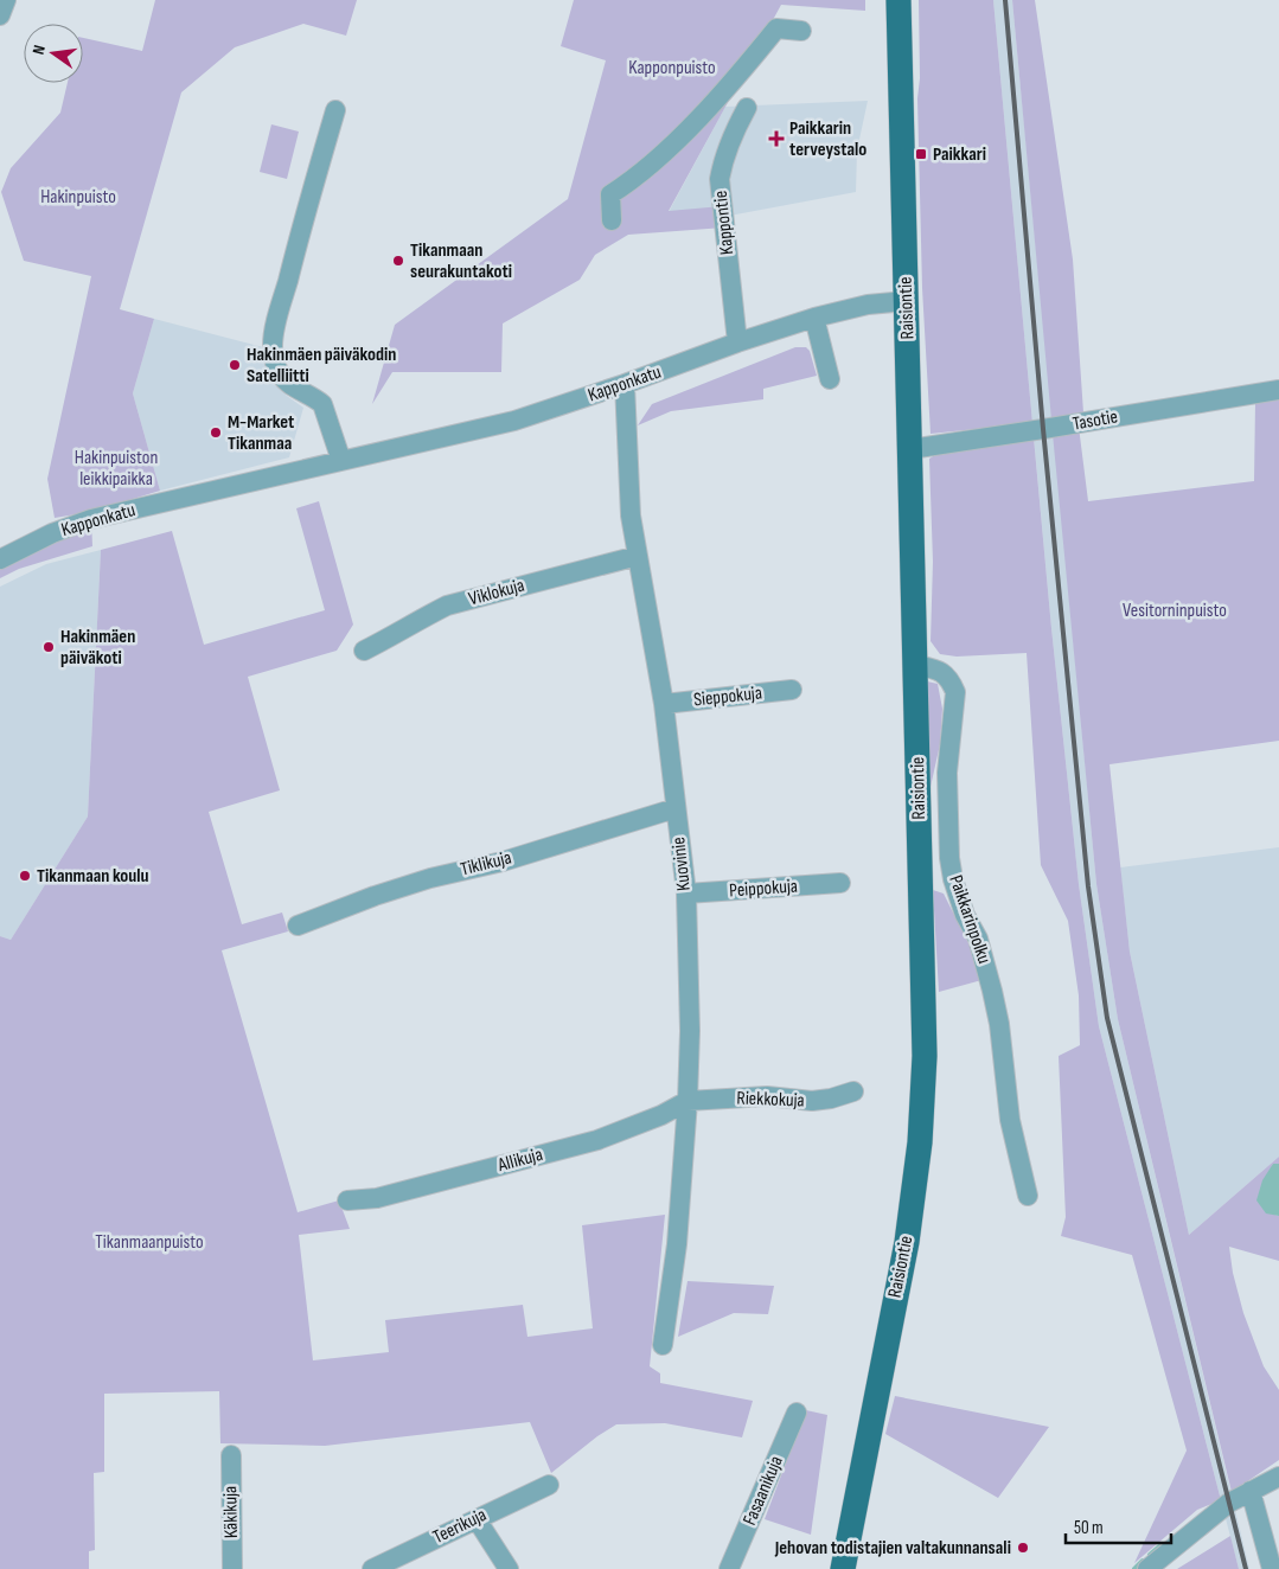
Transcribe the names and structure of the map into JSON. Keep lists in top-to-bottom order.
{
  "streets": {
    "main road": ["Raisiontie"],
    "street": [
      "Kappontie",
      "Kapponkatu",
      "Tasotie",
      "Viklokuja",
      "Sieppokuja",
      "Tiklikuja",
      "Kuovinie",
      "Peippokuja",
      "Paikkarinpolku",
      "Riekkokuja",
      "Allikuja",
      "Fasaanikuja",
      "Käkikuja",
      "Teerikuja"
    ]
  },
  "crossings": [
    ["Kappontie", "Kapponkatu"],
    ["Raisiontie", "Kapponkatu"],
    ["Raisiontie", "Tasotie"],
    ["Raisiontie", "Paikkarinpolku"],
    ["Kapponkatu", "Kuovinie"],
    ["Viklokuja", "Kuovinie"],
    ["Sieppokuja", "Kuovinie"],
    ["Tiklikuja", "Kuovinie"],
    ["Kuovinie", "Peippokuja"],
    ["Kuovinie", "Riekkokuja"],
    ["Kuovinie", "Allikuja"],
    ["Riekkokuja", "Allikuja"]
  ],
  "parks": [
    "Kapponpuisto",
    "Hakinpuisto",
    "Hakinpuiston leikkipaikka",
    "Vesitorninpuisto",
    "Tikanmaanpuisto"
  ],
  "places": {
    "health": ["Paikkarin terveystalo"],
    "transit": ["Paikkari"],
    "other": [
      "Tikanmaan seurakuntakoti",
      "Hakinmäen päiväkodin Satelliitti",
      "M-Market Tikanmaa",
      "Hakinmäen päiväkoti",
      "Tikanmaan koulu",
      "Jehovan todistajien valtakunnansali"
    ]
  },
  "scale_bar": "50 m",
  "north": "left"
}
